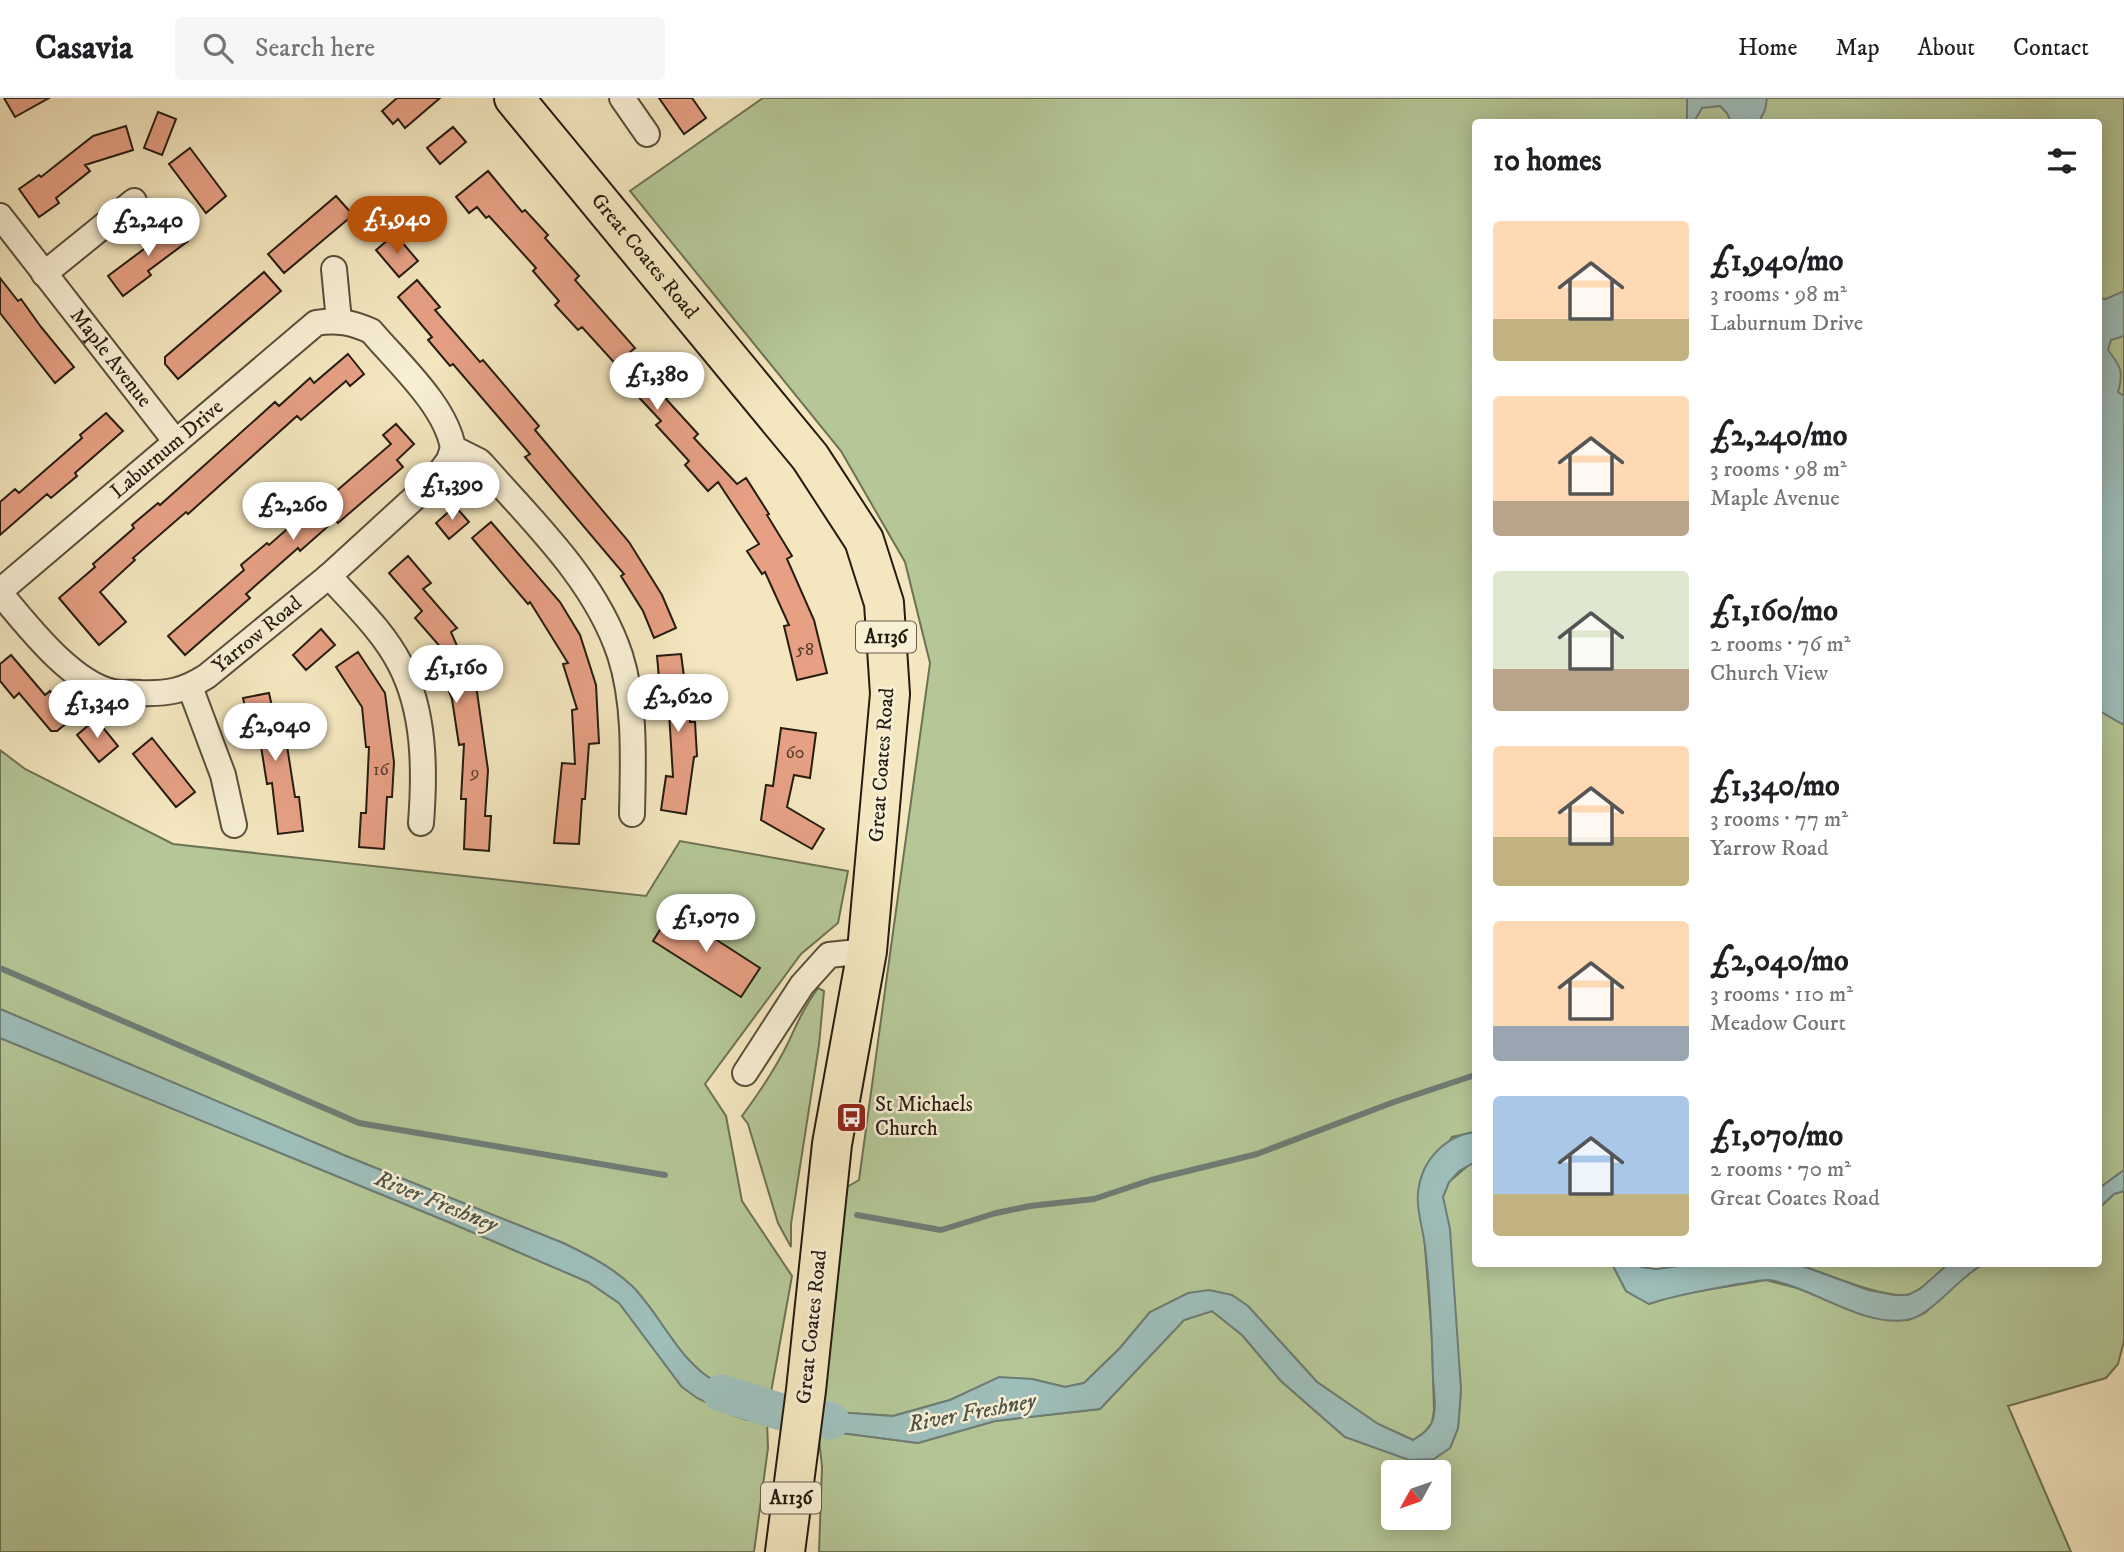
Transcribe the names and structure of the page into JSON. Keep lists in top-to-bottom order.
{
  "streets": {
    "main road": ["Great Coates Road", "A1136"],
    "street": ["Maple Avenue", "Laburnum Drive", "Yarrow Road"]
  },
  "crossings": [
    ["Maple Avenue", "Laburnum Drive"],
    ["Laburnum Drive", "Yarrow Road"]
  ],
  "water": ["River Freshney"],
  "places": {
    "bus stop": ["St Michaels Church"]
  },
  "house_numbers": [
    "58",
    "60",
    "16",
    "9"
  ],
  "north": "bottom left",
  "page": {
    "header": "Casavia",
    "search": "Search here",
    "nav": [
      "Home",
      "Map",
      "About",
      "Contact"
    ],
    "heading": "10 homes",
    "price": [
      "£1,940",
      "£2,240",
      "£1,380",
      "£1,390",
      "£2,260",
      "£1,160",
      "£2,620",
      "£1,340",
      "£2,040",
      "£1,070"
    ],
    "list": [
      {
        "name": "£1,940/mo",
        "note": "3 rooms · 98 m² · Laburnum Drive"
      },
      {
        "name": "£2,240/mo",
        "note": "3 rooms · 98 m² · Maple Avenue"
      },
      {
        "name": "£1,160/mo",
        "note": "2 rooms · 76 m² · Church View"
      },
      {
        "name": "£1,340/mo",
        "note": "3 rooms · 77 m² · Yarrow Road"
      },
      {
        "name": "£2,040/mo",
        "note": "3 rooms · 110 m² · Meadow Court"
      },
      {
        "name": "£1,070/mo",
        "note": "2 rooms · 70 m² · Great Coates Road"
      }
    ]
  }
}
